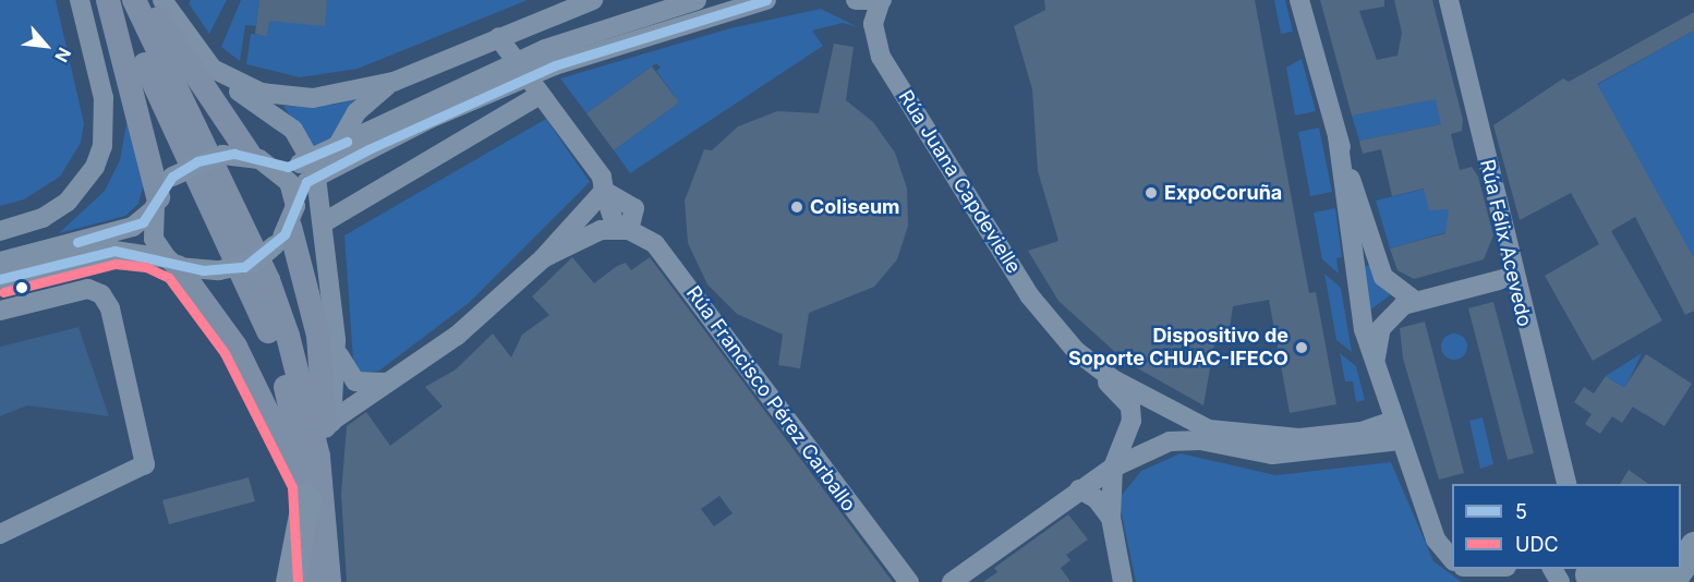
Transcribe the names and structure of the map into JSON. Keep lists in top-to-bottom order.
{
  "streets": {
    "street": ["Rúa Juana Capdevielle", "Rúa Félix Acevedo", "Rúa Francisco Pérez Carballo"]
  },
  "places": ["ExpoCoruña", "Coliseum", "Dispositivo de Soporte CHUAC-IFECO"],
  "lines": ["transit line 5", "transit line UDC"],
  "legend": ["5", "UDC"],
  "north": "bottom right"
}
